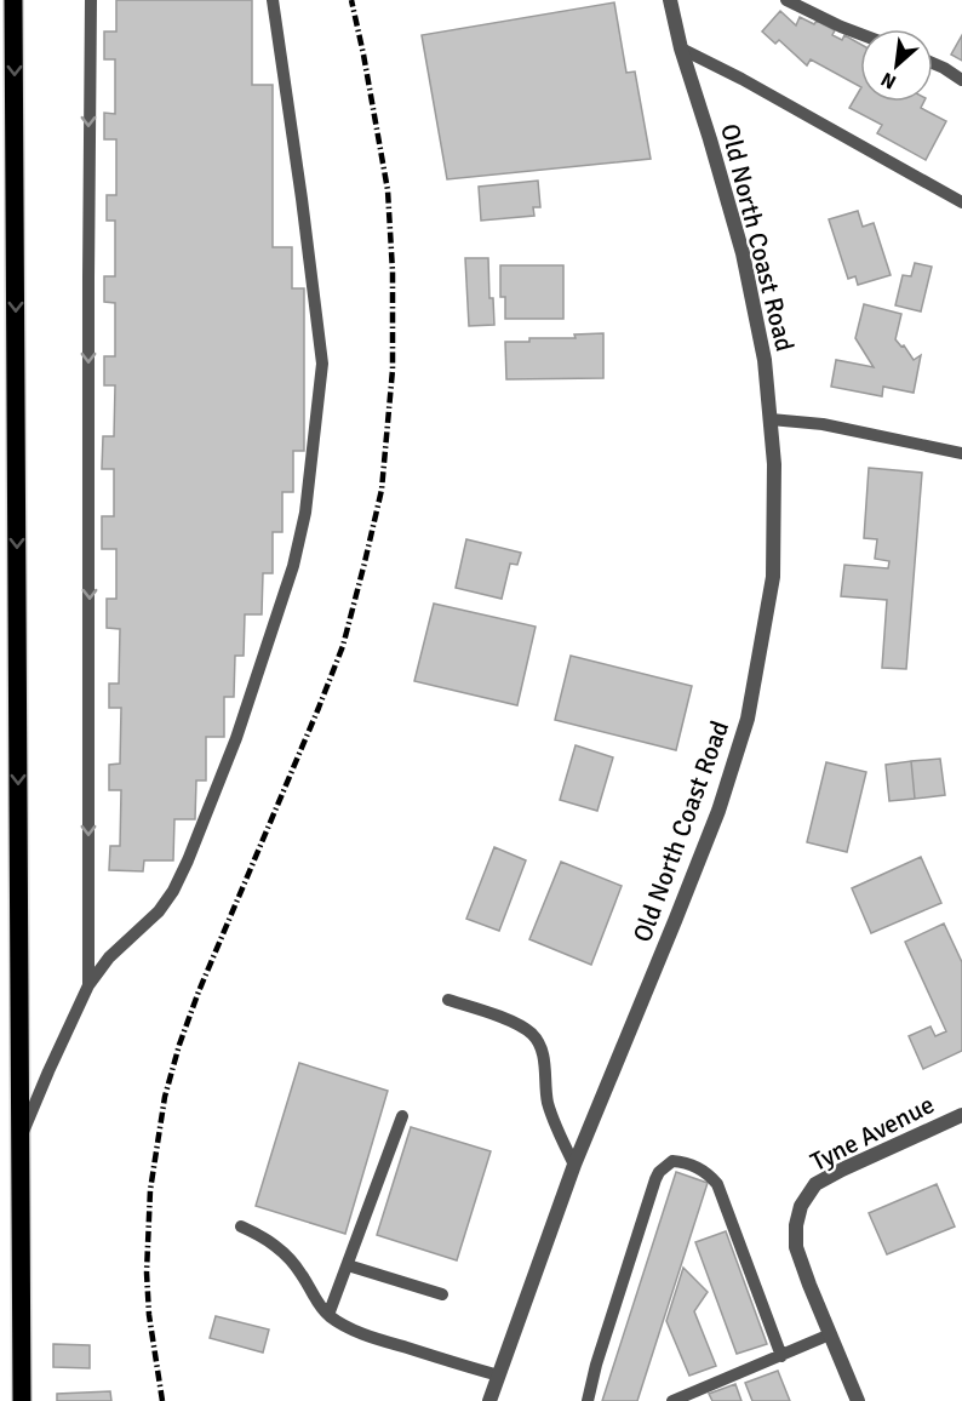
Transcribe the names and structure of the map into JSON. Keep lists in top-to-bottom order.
{
  "streets": {
    "street": ["Old North Coast Road", "Tyne Avenue"]
  },
  "north": "bottom left"
}
